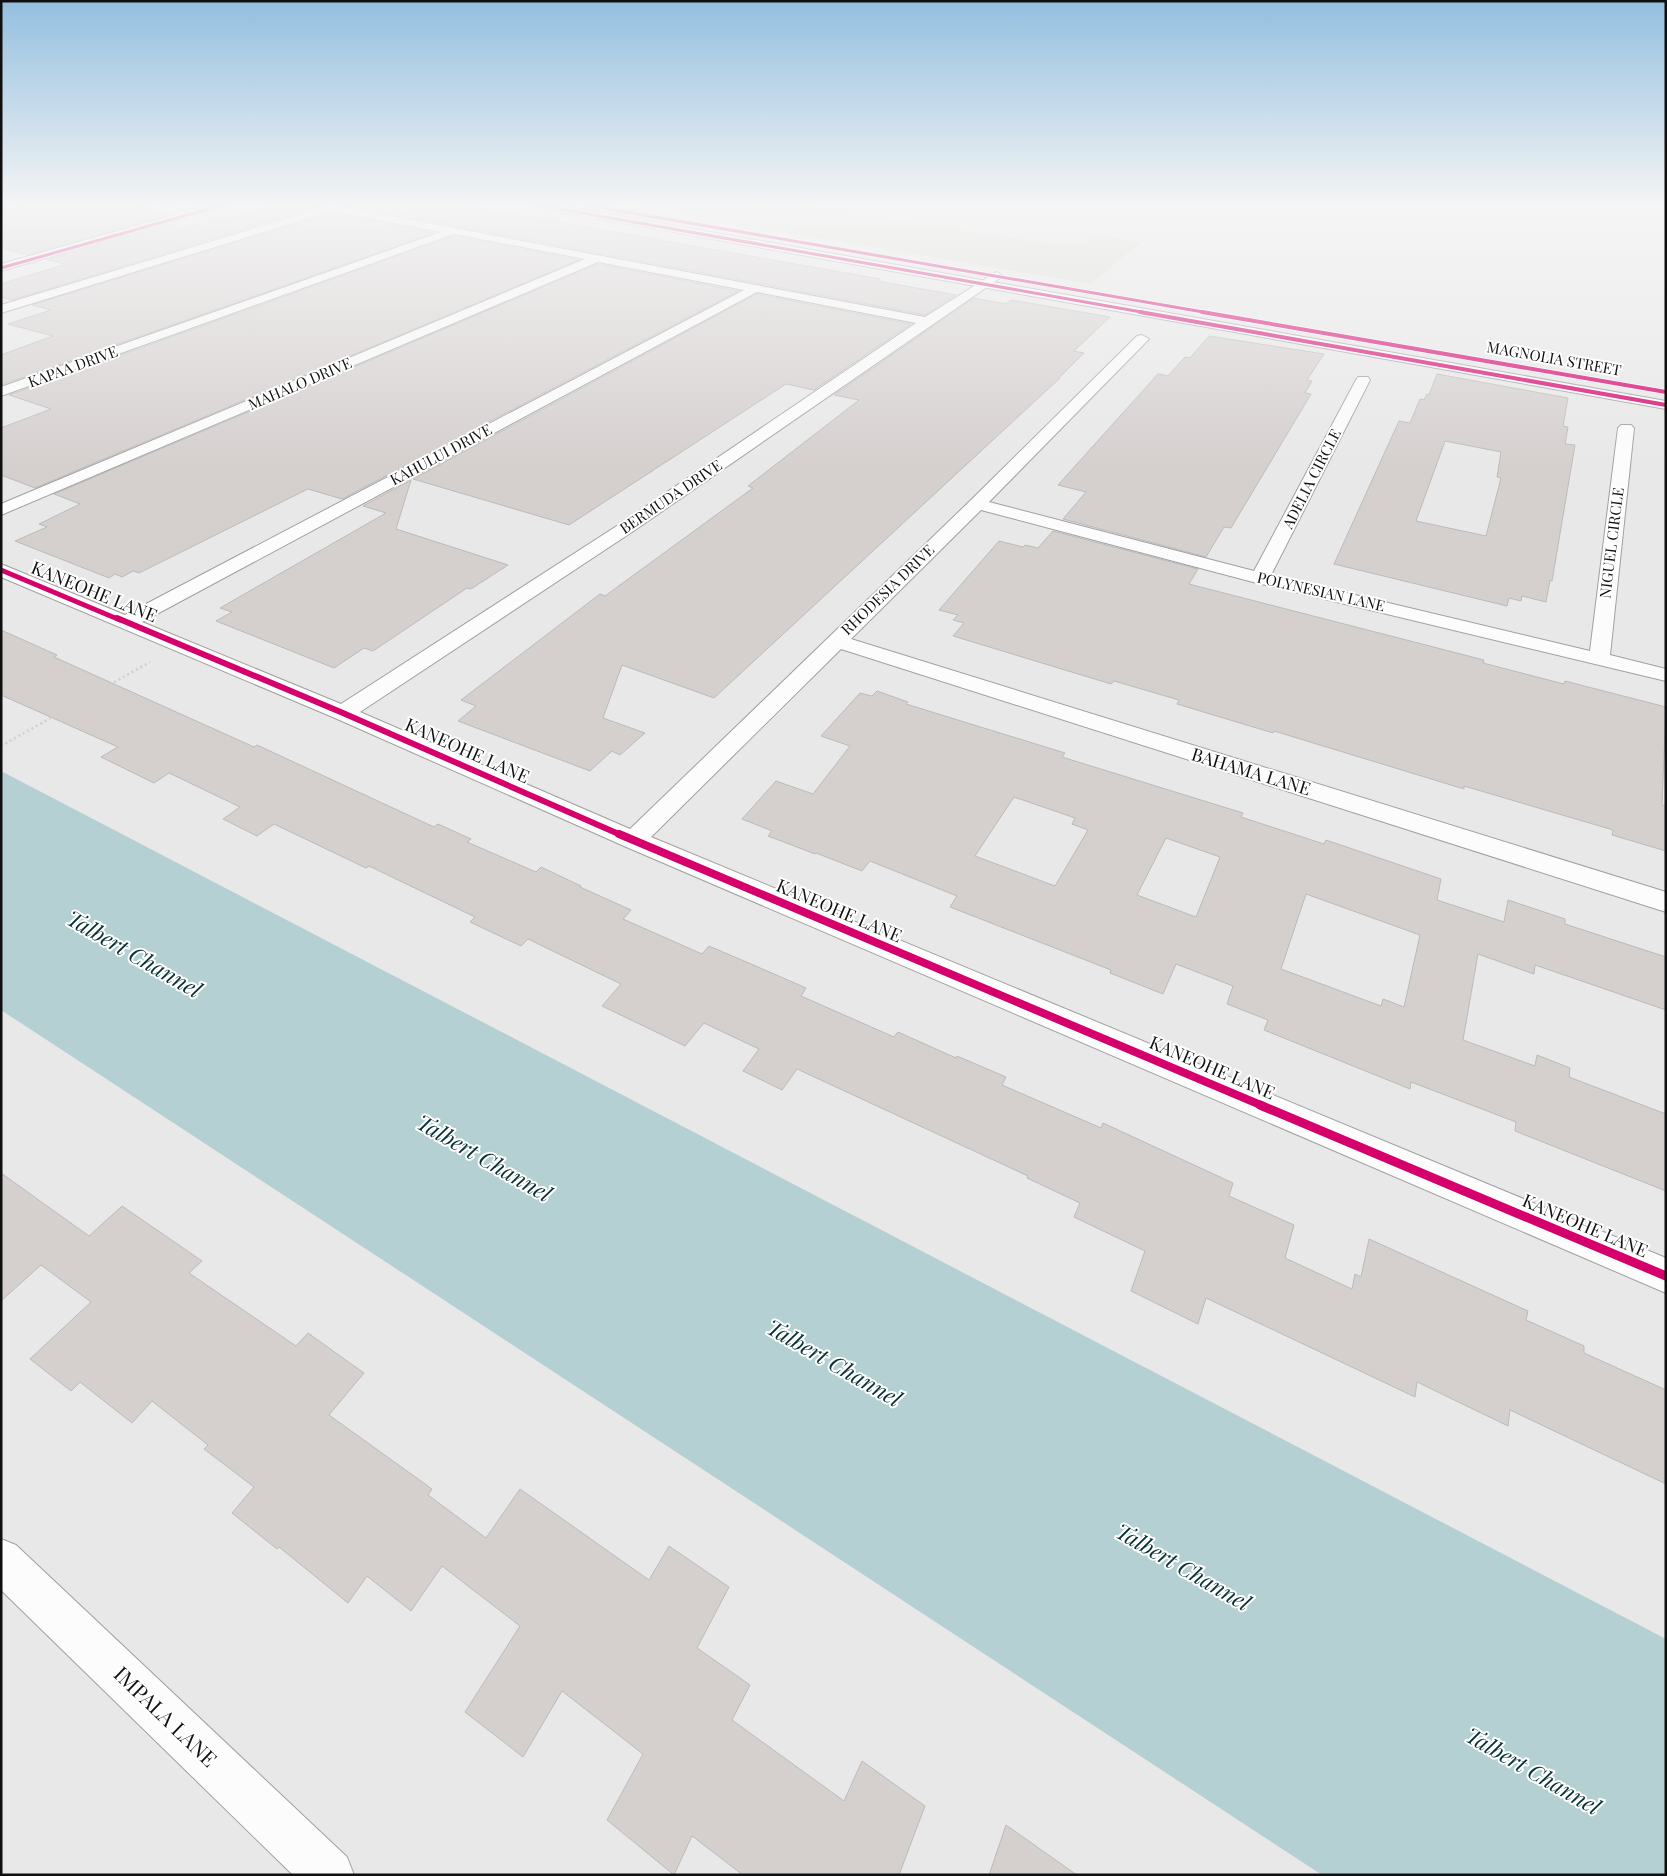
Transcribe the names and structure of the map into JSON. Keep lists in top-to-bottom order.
{
  "streets": {
    "street": [
      "MAGNOLIA STREET",
      "KAPAA DRIVE",
      "MAHALO DRIVE",
      "KAHULUI DRIVE",
      "ADELIA CIRCLE",
      "BERMUDA DRIVE",
      "NIGUEL CIRCLE",
      "RHODESIA DRIVE",
      "KANEOHE LANE",
      "POLYNESIAN LANE",
      "BAHAMA LANE",
      "IMPALA LANE"
    ]
  },
  "crossings": [
    ["KAHULUI DRIVE", "KANEOHE LANE"],
    ["ADELIA CIRCLE", "POLYNESIAN LANE"],
    ["BERMUDA DRIVE", "KANEOHE LANE"],
    ["NIGUEL CIRCLE", "POLYNESIAN LANE"],
    ["RHODESIA DRIVE", "KANEOHE LANE"],
    ["RHODESIA DRIVE", "POLYNESIAN LANE"],
    ["RHODESIA DRIVE", "BAHAMA LANE"]
  ],
  "water": ["Talbert Channel"]
}
